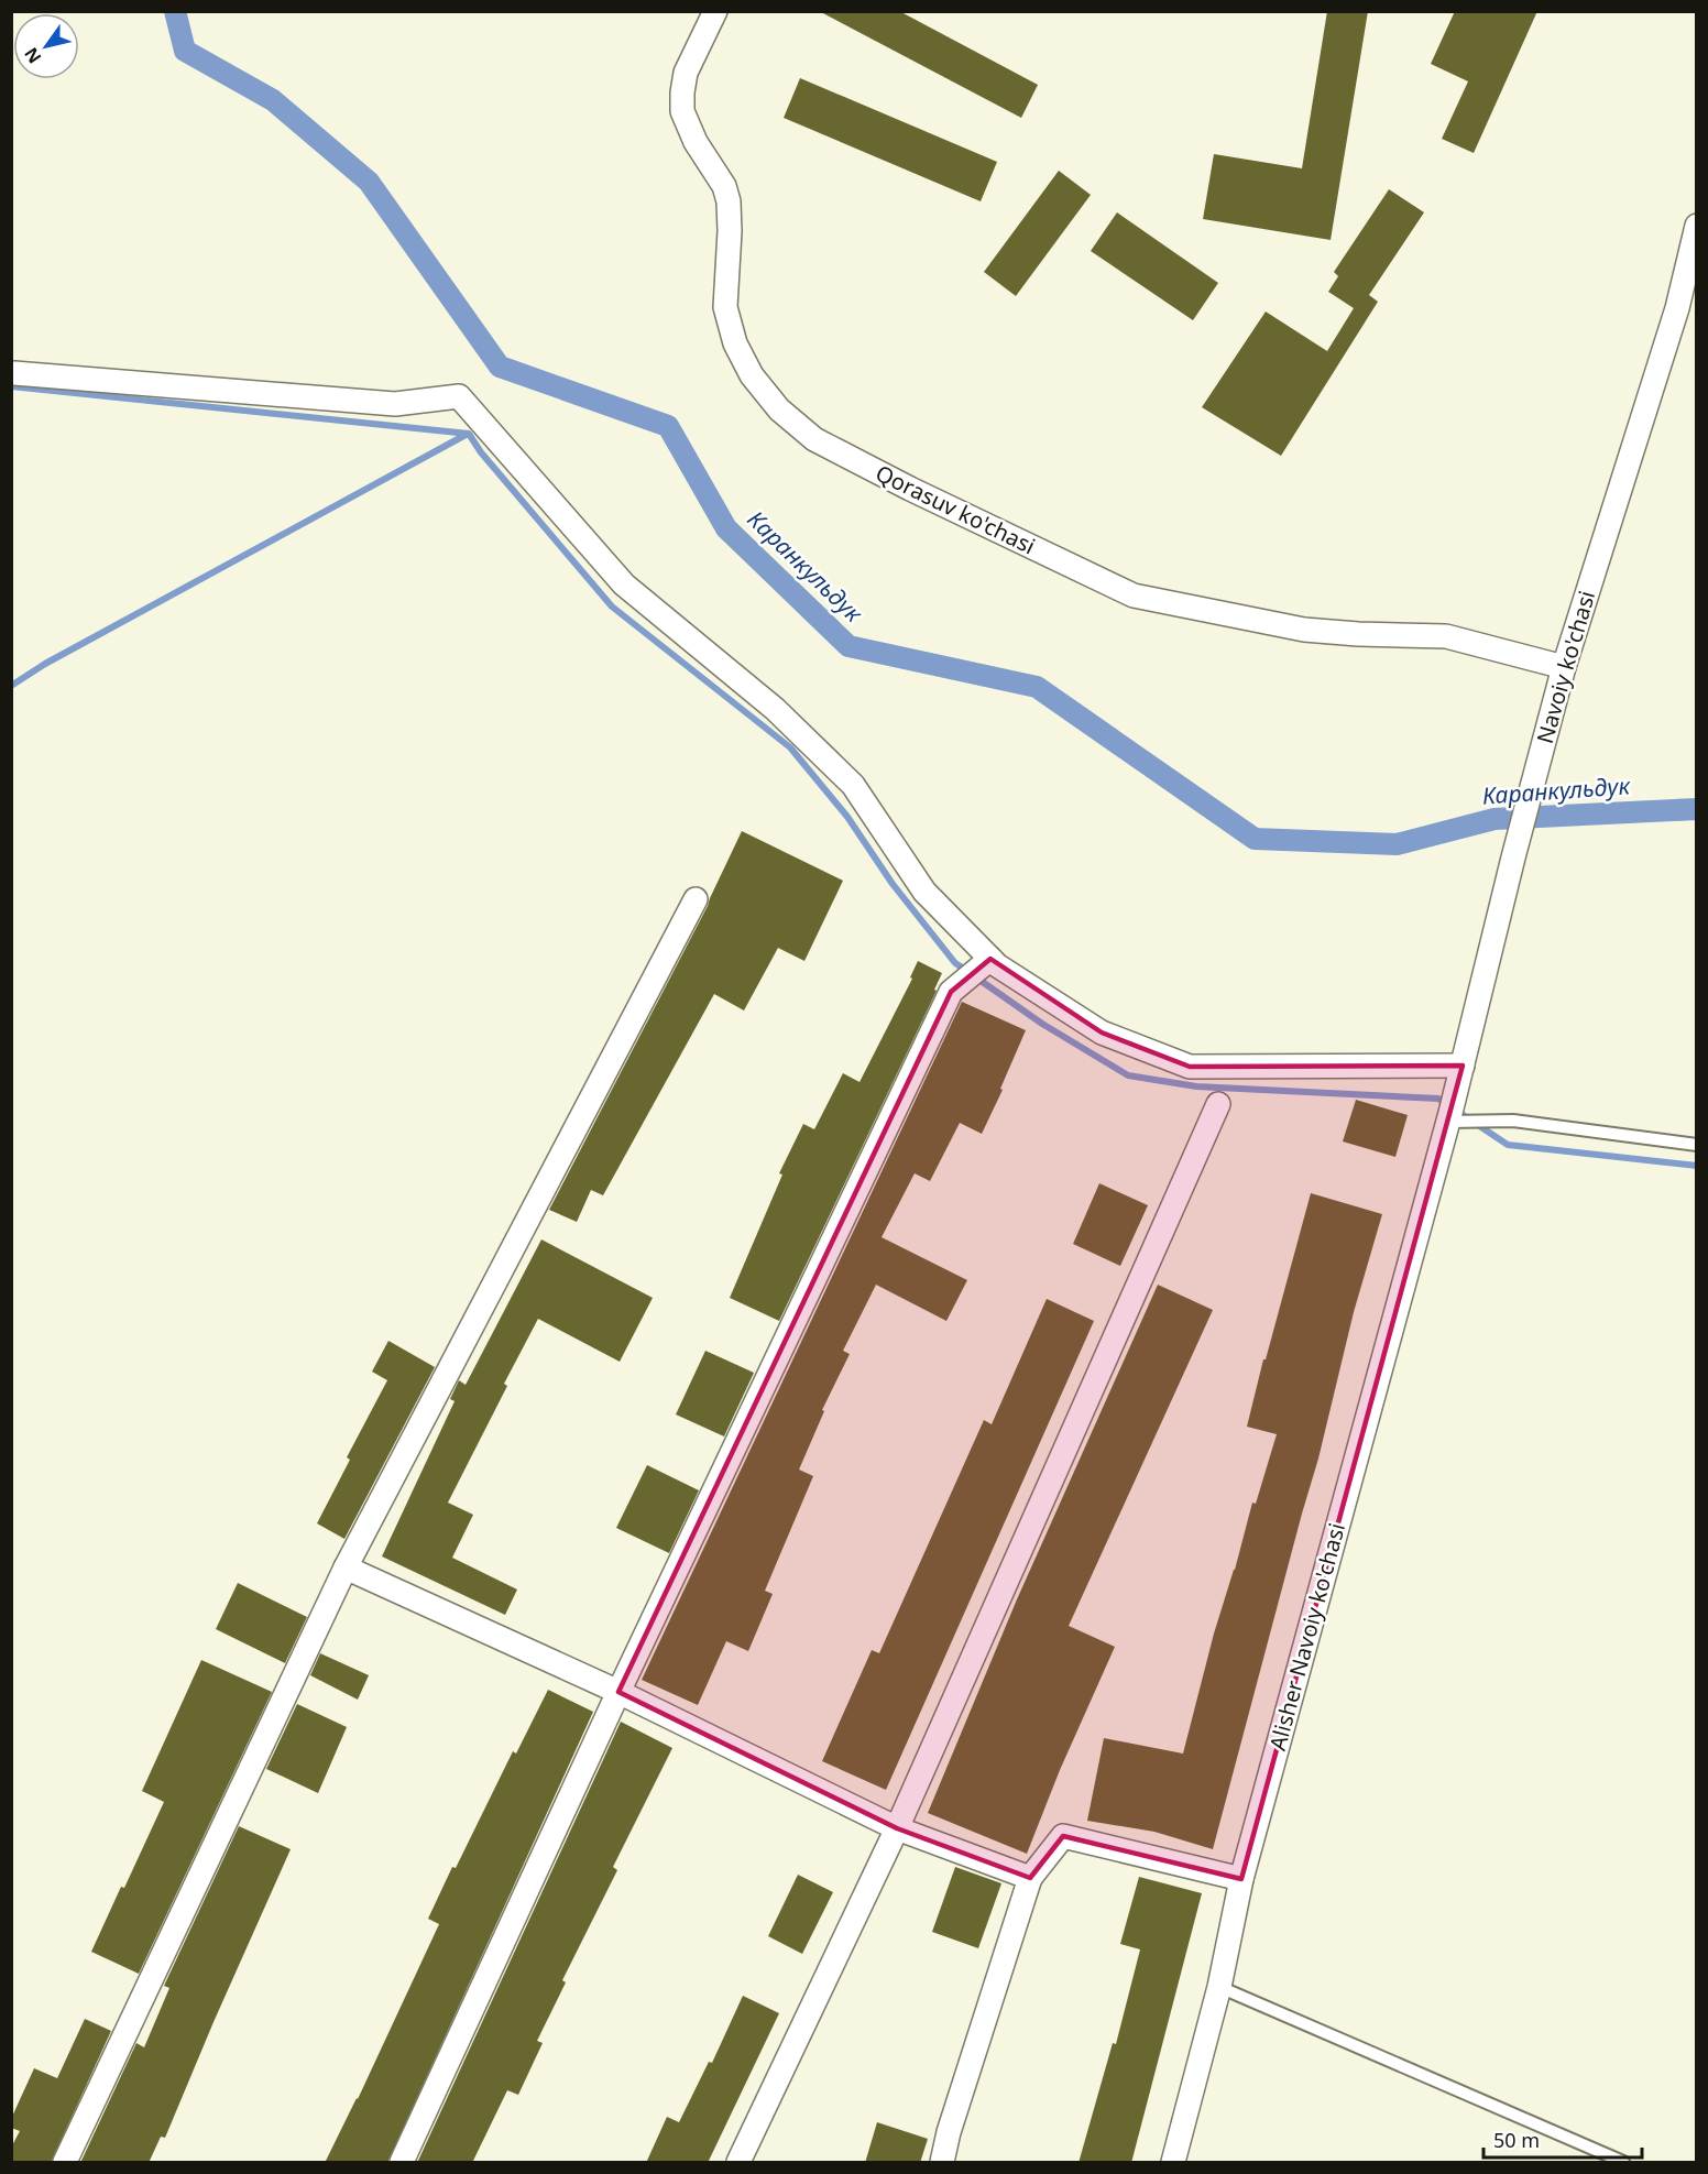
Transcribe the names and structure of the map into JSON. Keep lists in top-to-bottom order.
{
  "streets": {
    "street": ["Qorasuv ko'chasi", "Navoiy ko'chasi", "Alisher Navoiy ko'chasi"]
  },
  "crossings": [
    ["Qorasuv ko'chasi", "Navoiy ko'chasi"],
    ["Navoiy ko'chasi", "Alisher Navoiy ko'chasi"]
  ],
  "water": ["Каранкульдук"],
  "scale_bar": "50 m",
  "north": "bottom left"
}
